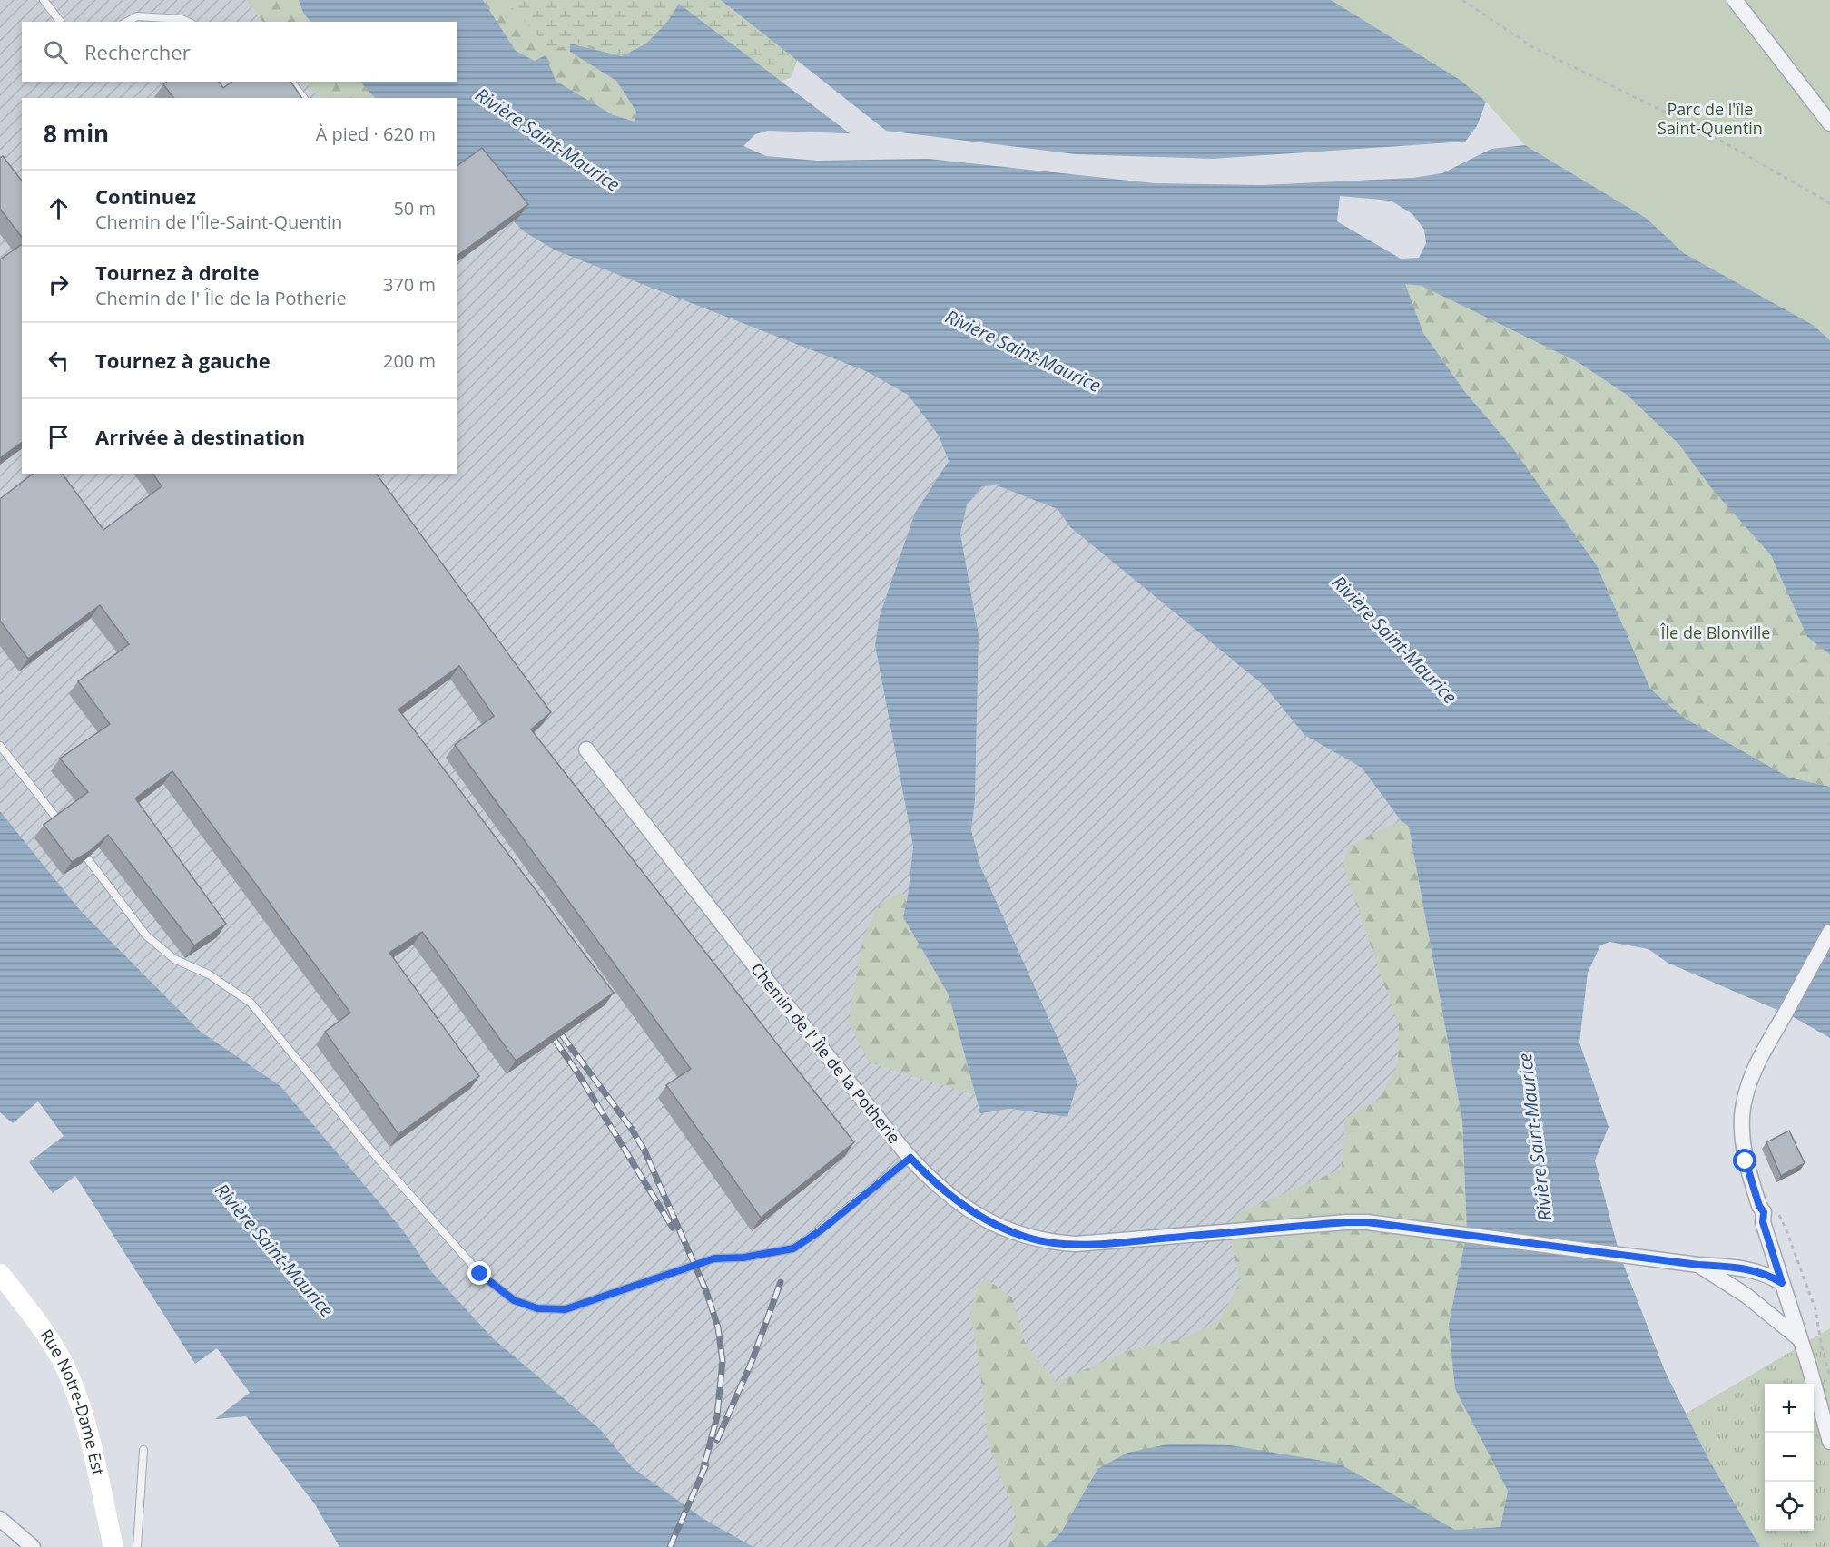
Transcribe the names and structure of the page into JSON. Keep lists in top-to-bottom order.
{
  "streets": {
    "street": ["Chemin de l' Île de la Potherie", "Rue Notre-Dame Est"]
  },
  "water": ["Rivière Saint-Maurice"],
  "parks": ["Parc de l'île Saint-Quentin", "Île de Blonville"],
  "page": {
    "search": "Rechercher",
    "heading": ["8 min", "À pied · 620 m"],
    "list": [
      ["Continuez", "Chemin de l'Île-Saint-Quentin", "50 m"],
      ["Tournez à droite", "Chemin de l' Île de la Potherie", "370 m"],
      ["Tournez à gauche", "200 m"],
      "Arrivée à destination"
    ],
    "map_buttons": ["+", "−"]
  }
}
